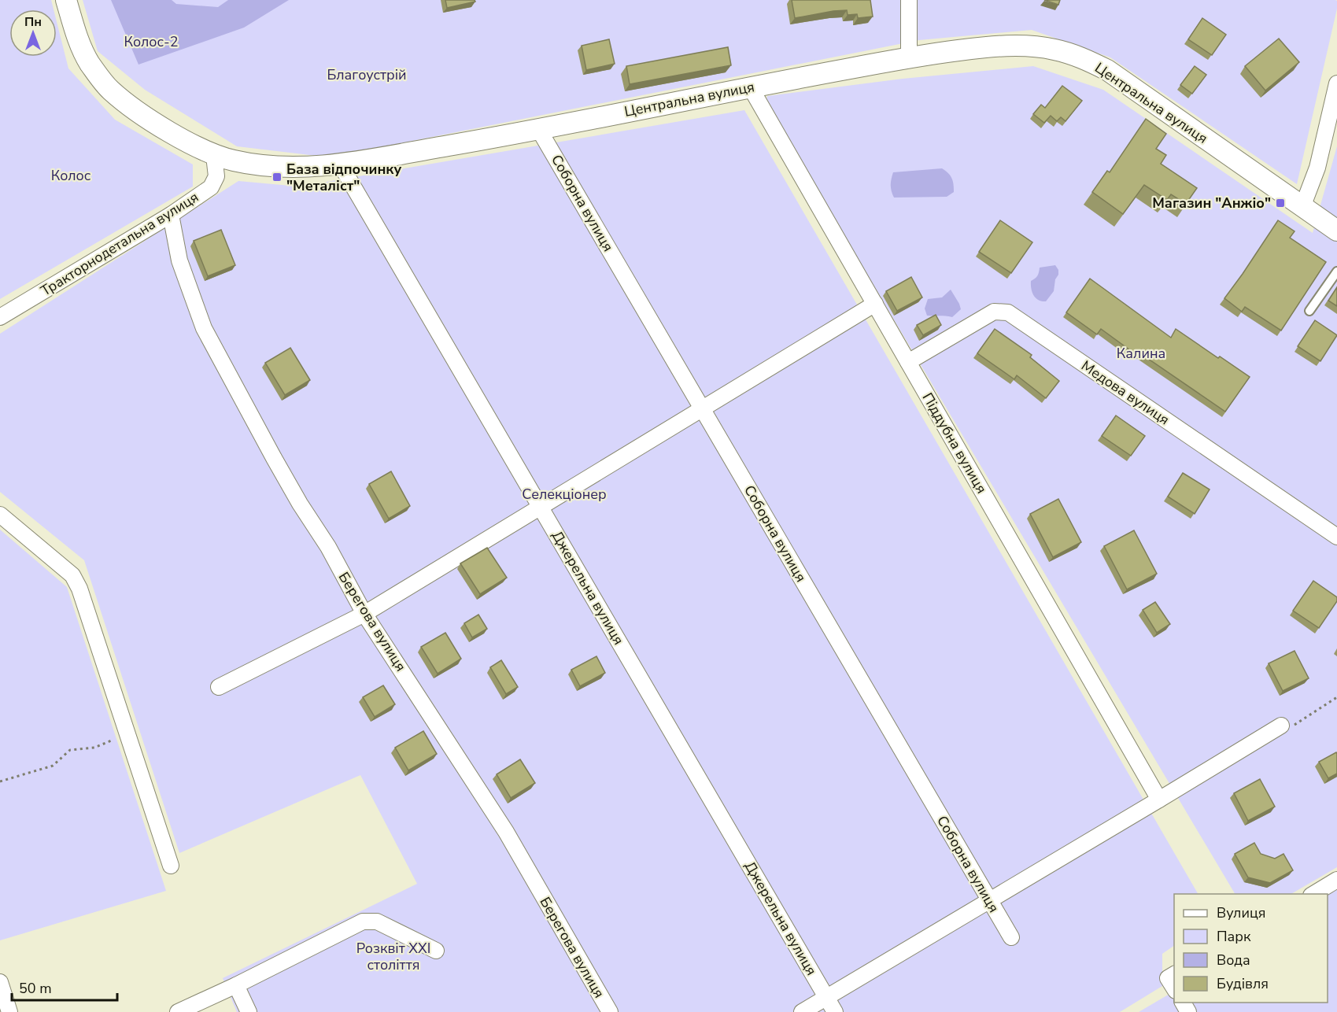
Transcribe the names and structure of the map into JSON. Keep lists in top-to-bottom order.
{
  "streets": {
    "street": [
      "Центральна вулиця",
      "Соборна вулиця",
      "Тракторнодетальна вулиця",
      "Медова вулиця",
      "Піддубна вулиця",
      "Джерельна вулиця",
      "Берегова вулиця"
    ]
  },
  "crossings": [
    ["Центральна вулиця", "Соборна вулиця"],
    ["Центральна вулиця", "Тракторнодетальна вулиця"],
    ["Центральна вулиця", "Піддубна вулиця"],
    ["Центральна вулиця", "Джерельна вулиця"],
    ["Тракторнодетальна вулиця", "Берегова вулиця"],
    ["Медова вулиця", "Піддубна вулиця"]
  ],
  "parks": [
    "Колос-2",
    "Благоустрій",
    "Колос",
    "Калина",
    "Селекціонер",
    "Розквіт XXI століття"
  ],
  "places": {
    "transit": ["База відпочинку \"Металіст\"", "Магазин \"Анжіо\""]
  },
  "legend": [
    "Вулиця",
    "Парк",
    "Вода",
    "Будівля"
  ],
  "scale_bar": "50 m",
  "north": "top"
}
